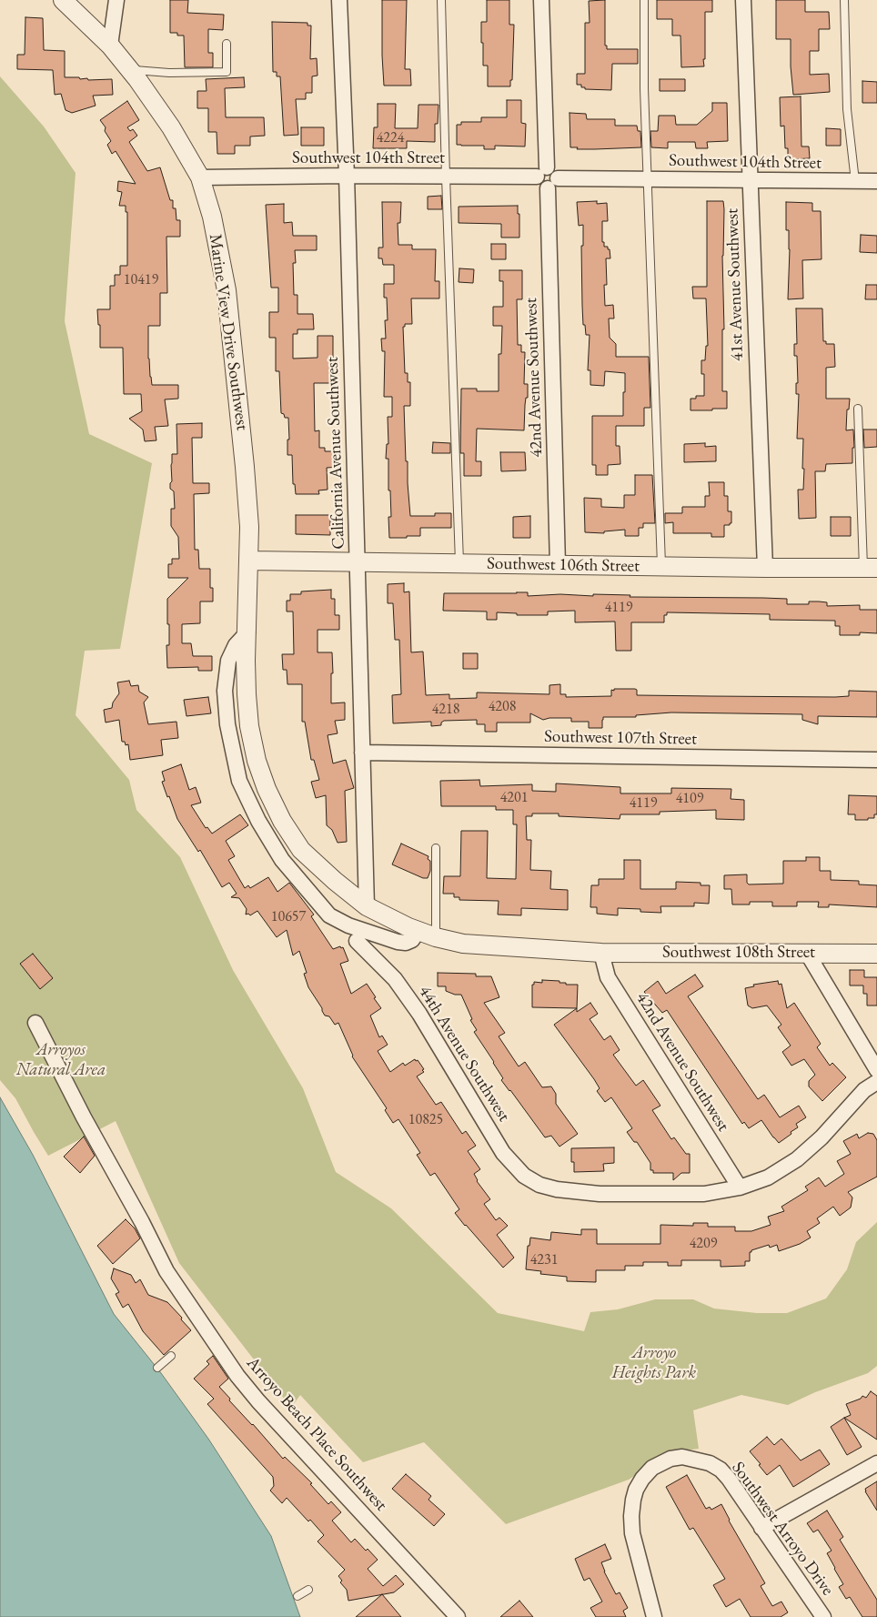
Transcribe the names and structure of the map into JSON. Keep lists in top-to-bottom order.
{
  "streets": {
    "street": [
      "Southwest 104th Street",
      "41st Avenue Southwest",
      "Marine View Drive Southwest",
      "42nd Avenue Southwest",
      "California Avenue Southwest",
      "Southwest 106th Street",
      "Southwest 107th Street",
      "Southwest 108th Street",
      "44th Avenue Southwest",
      "Arroyo Beach Place Southwest",
      "Southwest Arroyo Drive"
    ]
  },
  "crossings": [
    ["Southwest 104th Street", "41st Avenue Southwest"],
    ["Southwest 104th Street", "Marine View Drive Southwest"],
    ["Southwest 104th Street", "42nd Avenue Southwest"],
    ["Southwest 104th Street", "California Avenue Southwest"],
    ["41st Avenue Southwest", "Southwest 106th Street"],
    ["Marine View Drive Southwest", "42nd Avenue Southwest"],
    ["Marine View Drive Southwest", "California Avenue Southwest"],
    ["Marine View Drive Southwest", "Southwest 106th Street"],
    ["Marine View Drive Southwest", "Southwest 108th Street"],
    ["42nd Avenue Southwest", "Southwest 106th Street"],
    ["42nd Avenue Southwest", "Southwest 108th Street"],
    ["42nd Avenue Southwest", "44th Avenue Southwest"],
    ["California Avenue Southwest", "Southwest 106th Street"],
    ["California Avenue Southwest", "Southwest 107th Street"]
  ],
  "parks": ["Arroyos Natural Area", "Arroyo Heights Park"],
  "house_numbers": [
    "4224",
    "10419",
    "4119",
    "4208",
    "4218",
    "4201",
    "4109",
    "4119",
    "10657",
    "10825",
    "4209",
    "4231"
  ]
}
